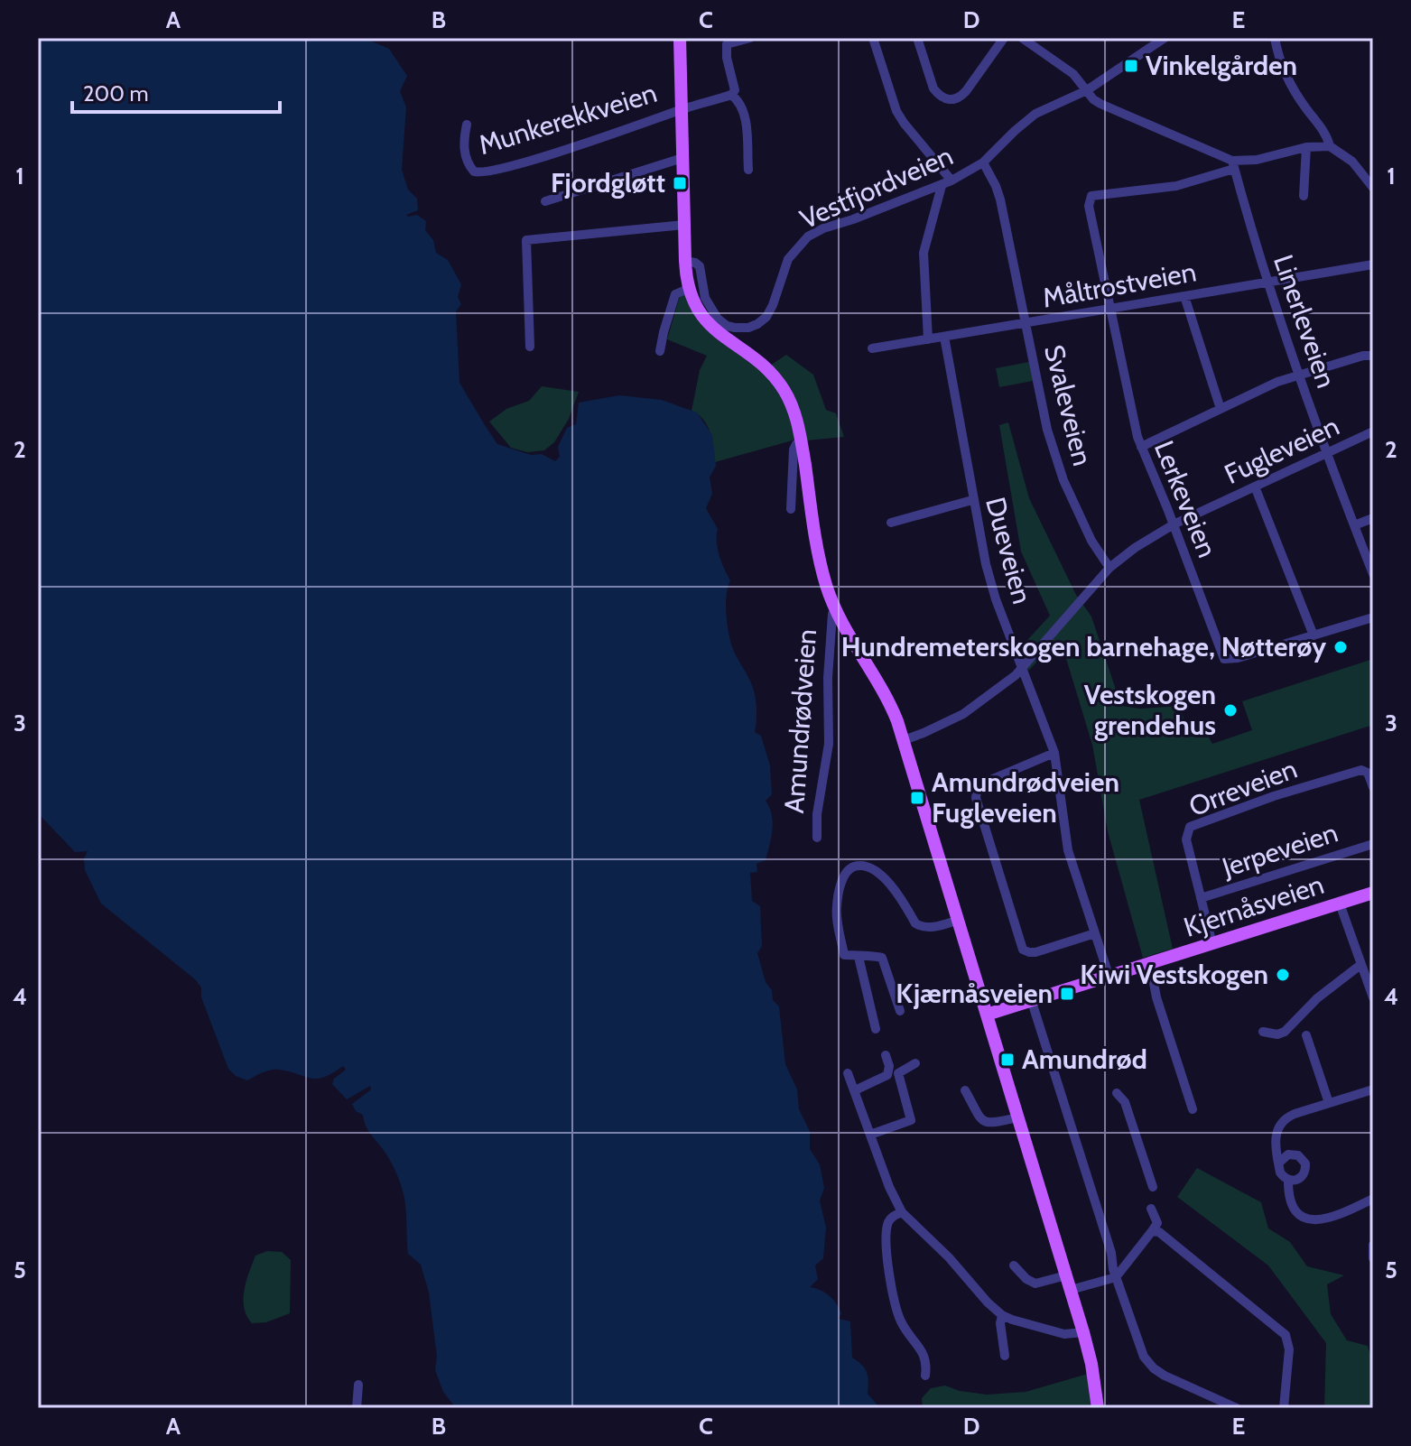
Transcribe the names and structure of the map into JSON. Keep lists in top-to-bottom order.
{
  "streets": {
    "main road": ["Munkerekkveien", "Amundrødveien", "Kjernåsveien"],
    "street": [
      "Vestfjordveien",
      "Måltrostveien",
      "Linerleveien",
      "Svaleveien",
      "Fugleveien",
      "Lerkeveien",
      "Dueveien",
      "Orreveien",
      "Jerpeveien"
    ]
  },
  "crossings": [
    ["Munkerekkveien", "Vestfjordveien"],
    ["Munkerekkveien", "Amundrødveien"],
    ["Vestfjordveien", "Svaleveien"],
    ["Vestfjordveien", "Amundrødveien"],
    ["Måltrostveien", "Linerleveien"],
    ["Måltrostveien", "Svaleveien"],
    ["Måltrostveien", "Lerkeveien"],
    ["Måltrostveien", "Dueveien"],
    ["Linerleveien", "Fugleveien"],
    ["Svaleveien", "Fugleveien"],
    ["Fugleveien", "Lerkeveien"],
    ["Fugleveien", "Dueveien"],
    ["Fugleveien", "Amundrødveien"],
    ["Dueveien", "Kjernåsveien"],
    ["Amundrødveien", "Kjernåsveien"],
    ["Orreveien", "Jerpeveien"],
    ["Orreveien", "Kjernåsveien"]
  ],
  "places": {
    "transit": [
      "Vinkelgården",
      "Fjordgløtt",
      "Amundrødveien Fugleveien",
      "Kjærnåsveien",
      "Amundrød"
    ],
    "other": ["Hundremeterskogen barnehage, Nøtterøy", "Vestskogen grendehus", "Kiwi Vestskogen"]
  },
  "scale_bar": "200 m",
  "grid": {
    "columns": [
      "A",
      "B",
      "C",
      "D",
      "E"
    ],
    "rows": [
      "1",
      "2",
      "3",
      "4",
      "5"
    ]
  }
}
